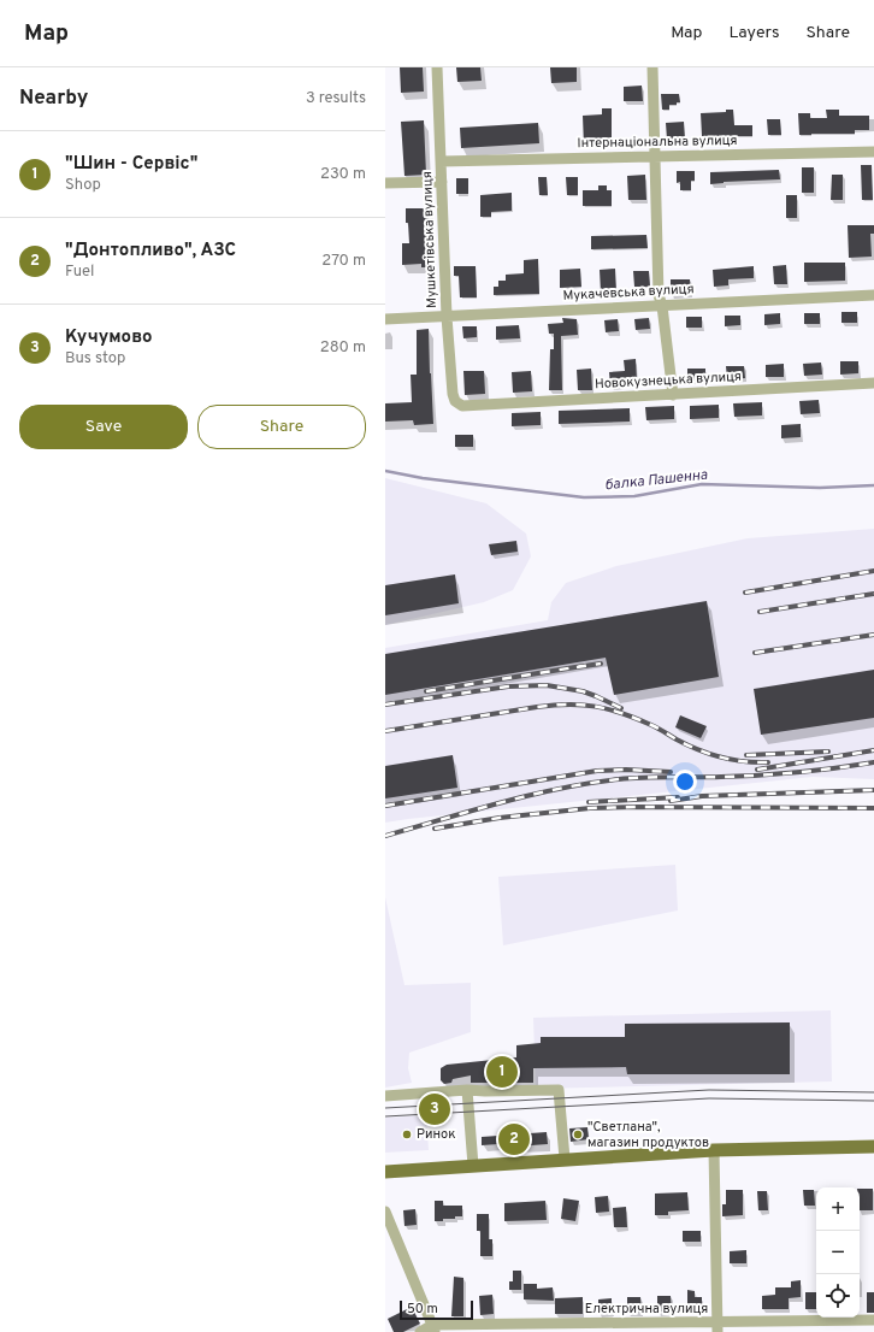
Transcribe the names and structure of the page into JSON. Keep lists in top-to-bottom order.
{
  "streets": {
    "street": [
      "Інтернаціональна вулиця",
      "Мушкетівська вулиця",
      "Мукачевська вулиця",
      "Новокузнецька вулиця",
      "Електрична вулиця"
    ]
  },
  "crossings": [
    ["Інтернаціональна вулиця", "Мушкетівська вулиця"],
    ["Мушкетівська вулиця", "Мукачевська вулиця"],
    ["Мушкетівська вулиця", "Новокузнецька вулиця"]
  ],
  "water": ["балка Пашенна"],
  "places": ["Ринок", "\"Светлана\", магазин продуктов"],
  "scale_bar": "50 m",
  "page": {
    "header": "Map",
    "nav": ["Map", "Layers", "Share"],
    "heading": ["Nearby", "3 results"],
    "list": [
      {
        "mark": "1",
        "name": "\"Шин - Сервіс\"",
        "note": "Shop",
        "value": "230 m"
      },
      {
        "mark": "2",
        "name": "\"Донтопливо\", АЗС",
        "note": "Fuel",
        "value": "270 m"
      },
      {
        "mark": "3",
        "name": "Кучумово",
        "note": "Bus stop",
        "value": "280 m"
      }
    ],
    "buttons": ["Save", "Share"],
    "pins": ["1", "3", "2"],
    "map_buttons": ["+", "−"],
    "scale": "50 m"
  }
}
